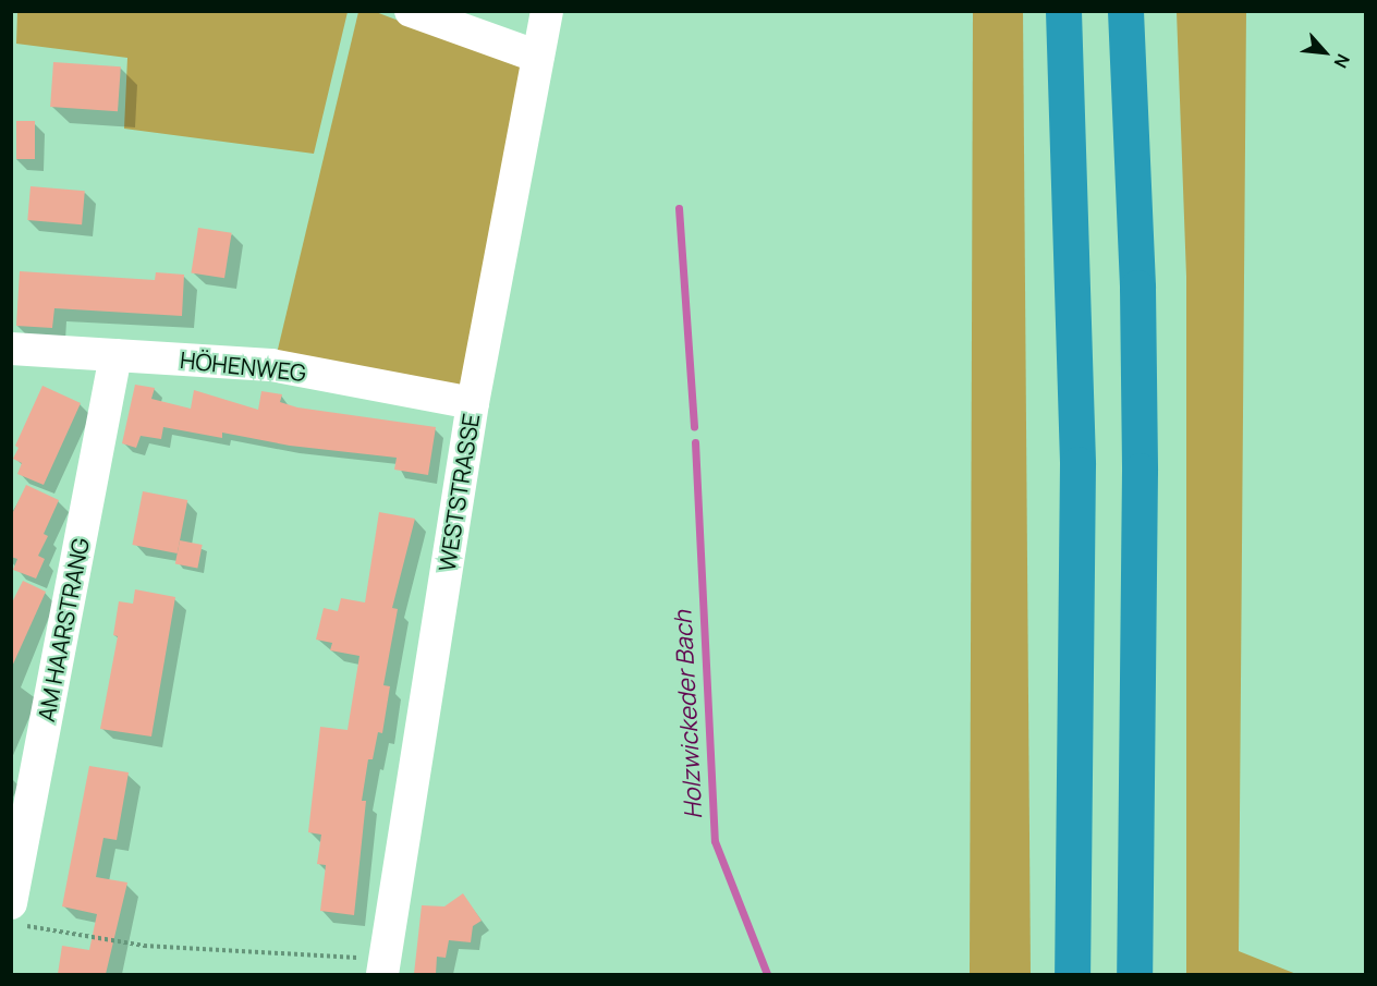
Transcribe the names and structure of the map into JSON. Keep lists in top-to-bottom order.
{
  "streets": {
    "street": ["HÖHENWEG", "WESTSTRASSE", "AM HAARSTRANG"]
  },
  "crossings": [
    ["HÖHENWEG", "WESTSTRASSE"],
    ["HÖHENWEG", "AM HAARSTRANG"]
  ],
  "water": ["Holzwickeder Bach"],
  "north": "bottom right"
}
